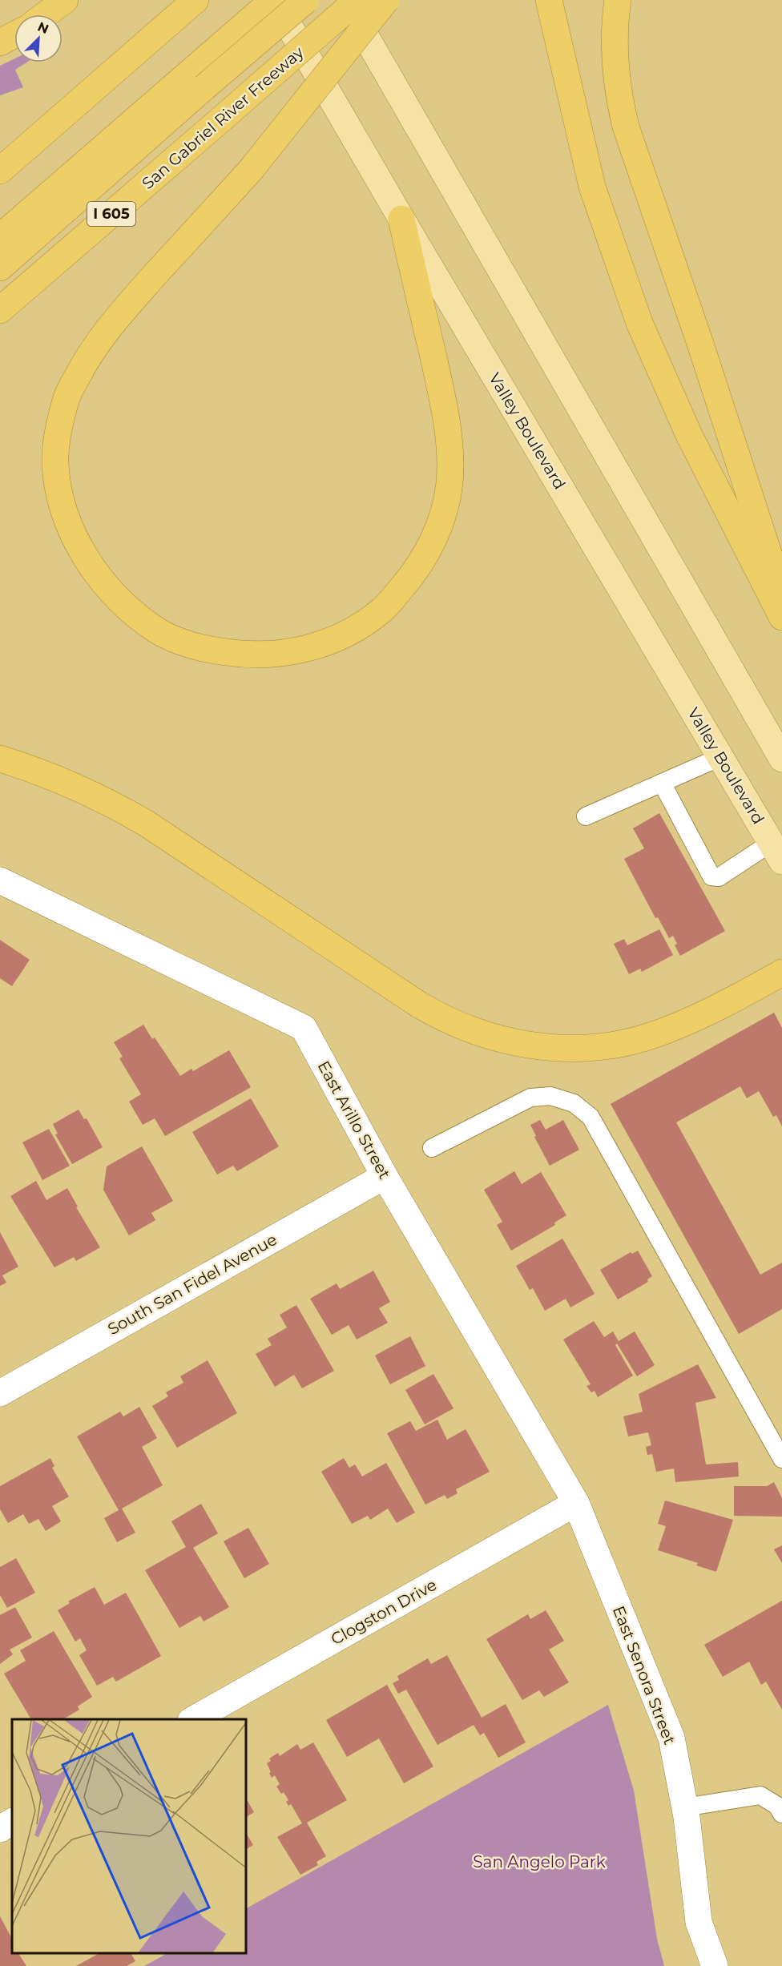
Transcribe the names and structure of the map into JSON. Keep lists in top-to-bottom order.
{
  "streets": {
    "highway": ["San Gabriel River Freeway", "I 605"],
    "main road": ["Valley Boulevard"],
    "street": [
      "East Arillo Street",
      "South San Fidel Avenue",
      "Clogston Drive",
      "East Senora Street"
    ]
  },
  "crossings": [
    ["East Arillo Street", "South San Fidel Avenue"],
    ["East Arillo Street", "Clogston Drive"],
    ["East Arillo Street", "East Senora Street"],
    ["Clogston Drive", "East Senora Street"]
  ],
  "parks": ["San Angelo Park"],
  "north": "top right"
}
